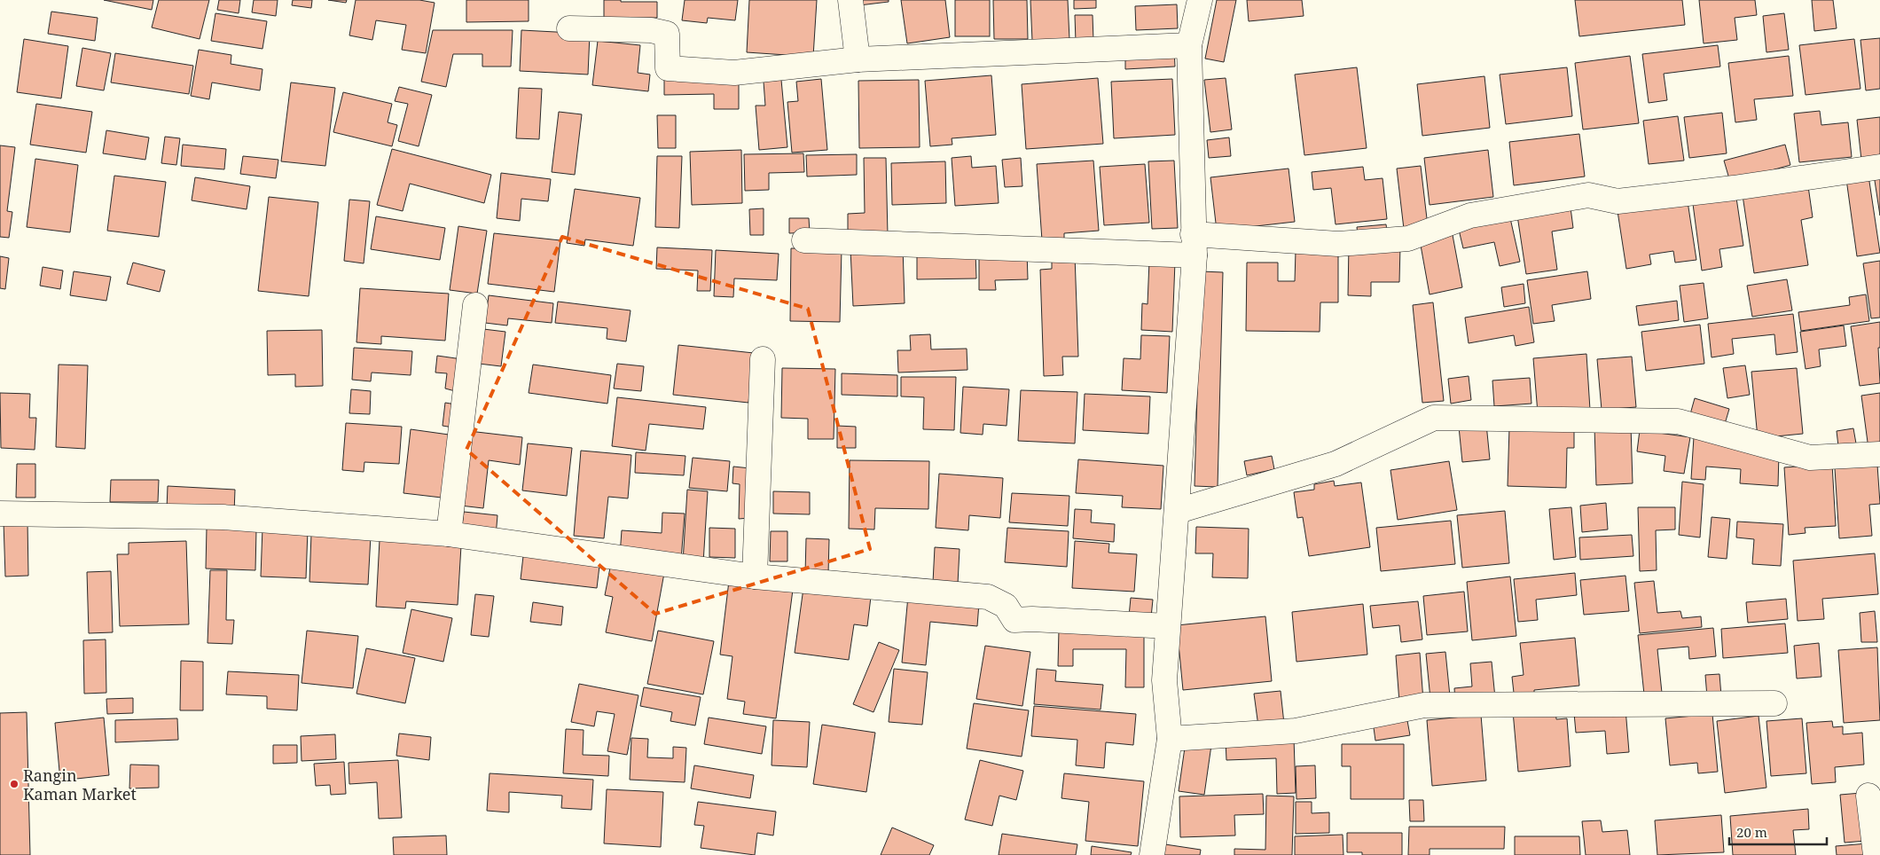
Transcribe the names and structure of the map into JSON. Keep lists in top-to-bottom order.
{
  "places": ["Rangin Kaman Market"],
  "scale_bar": "20 m"
}
